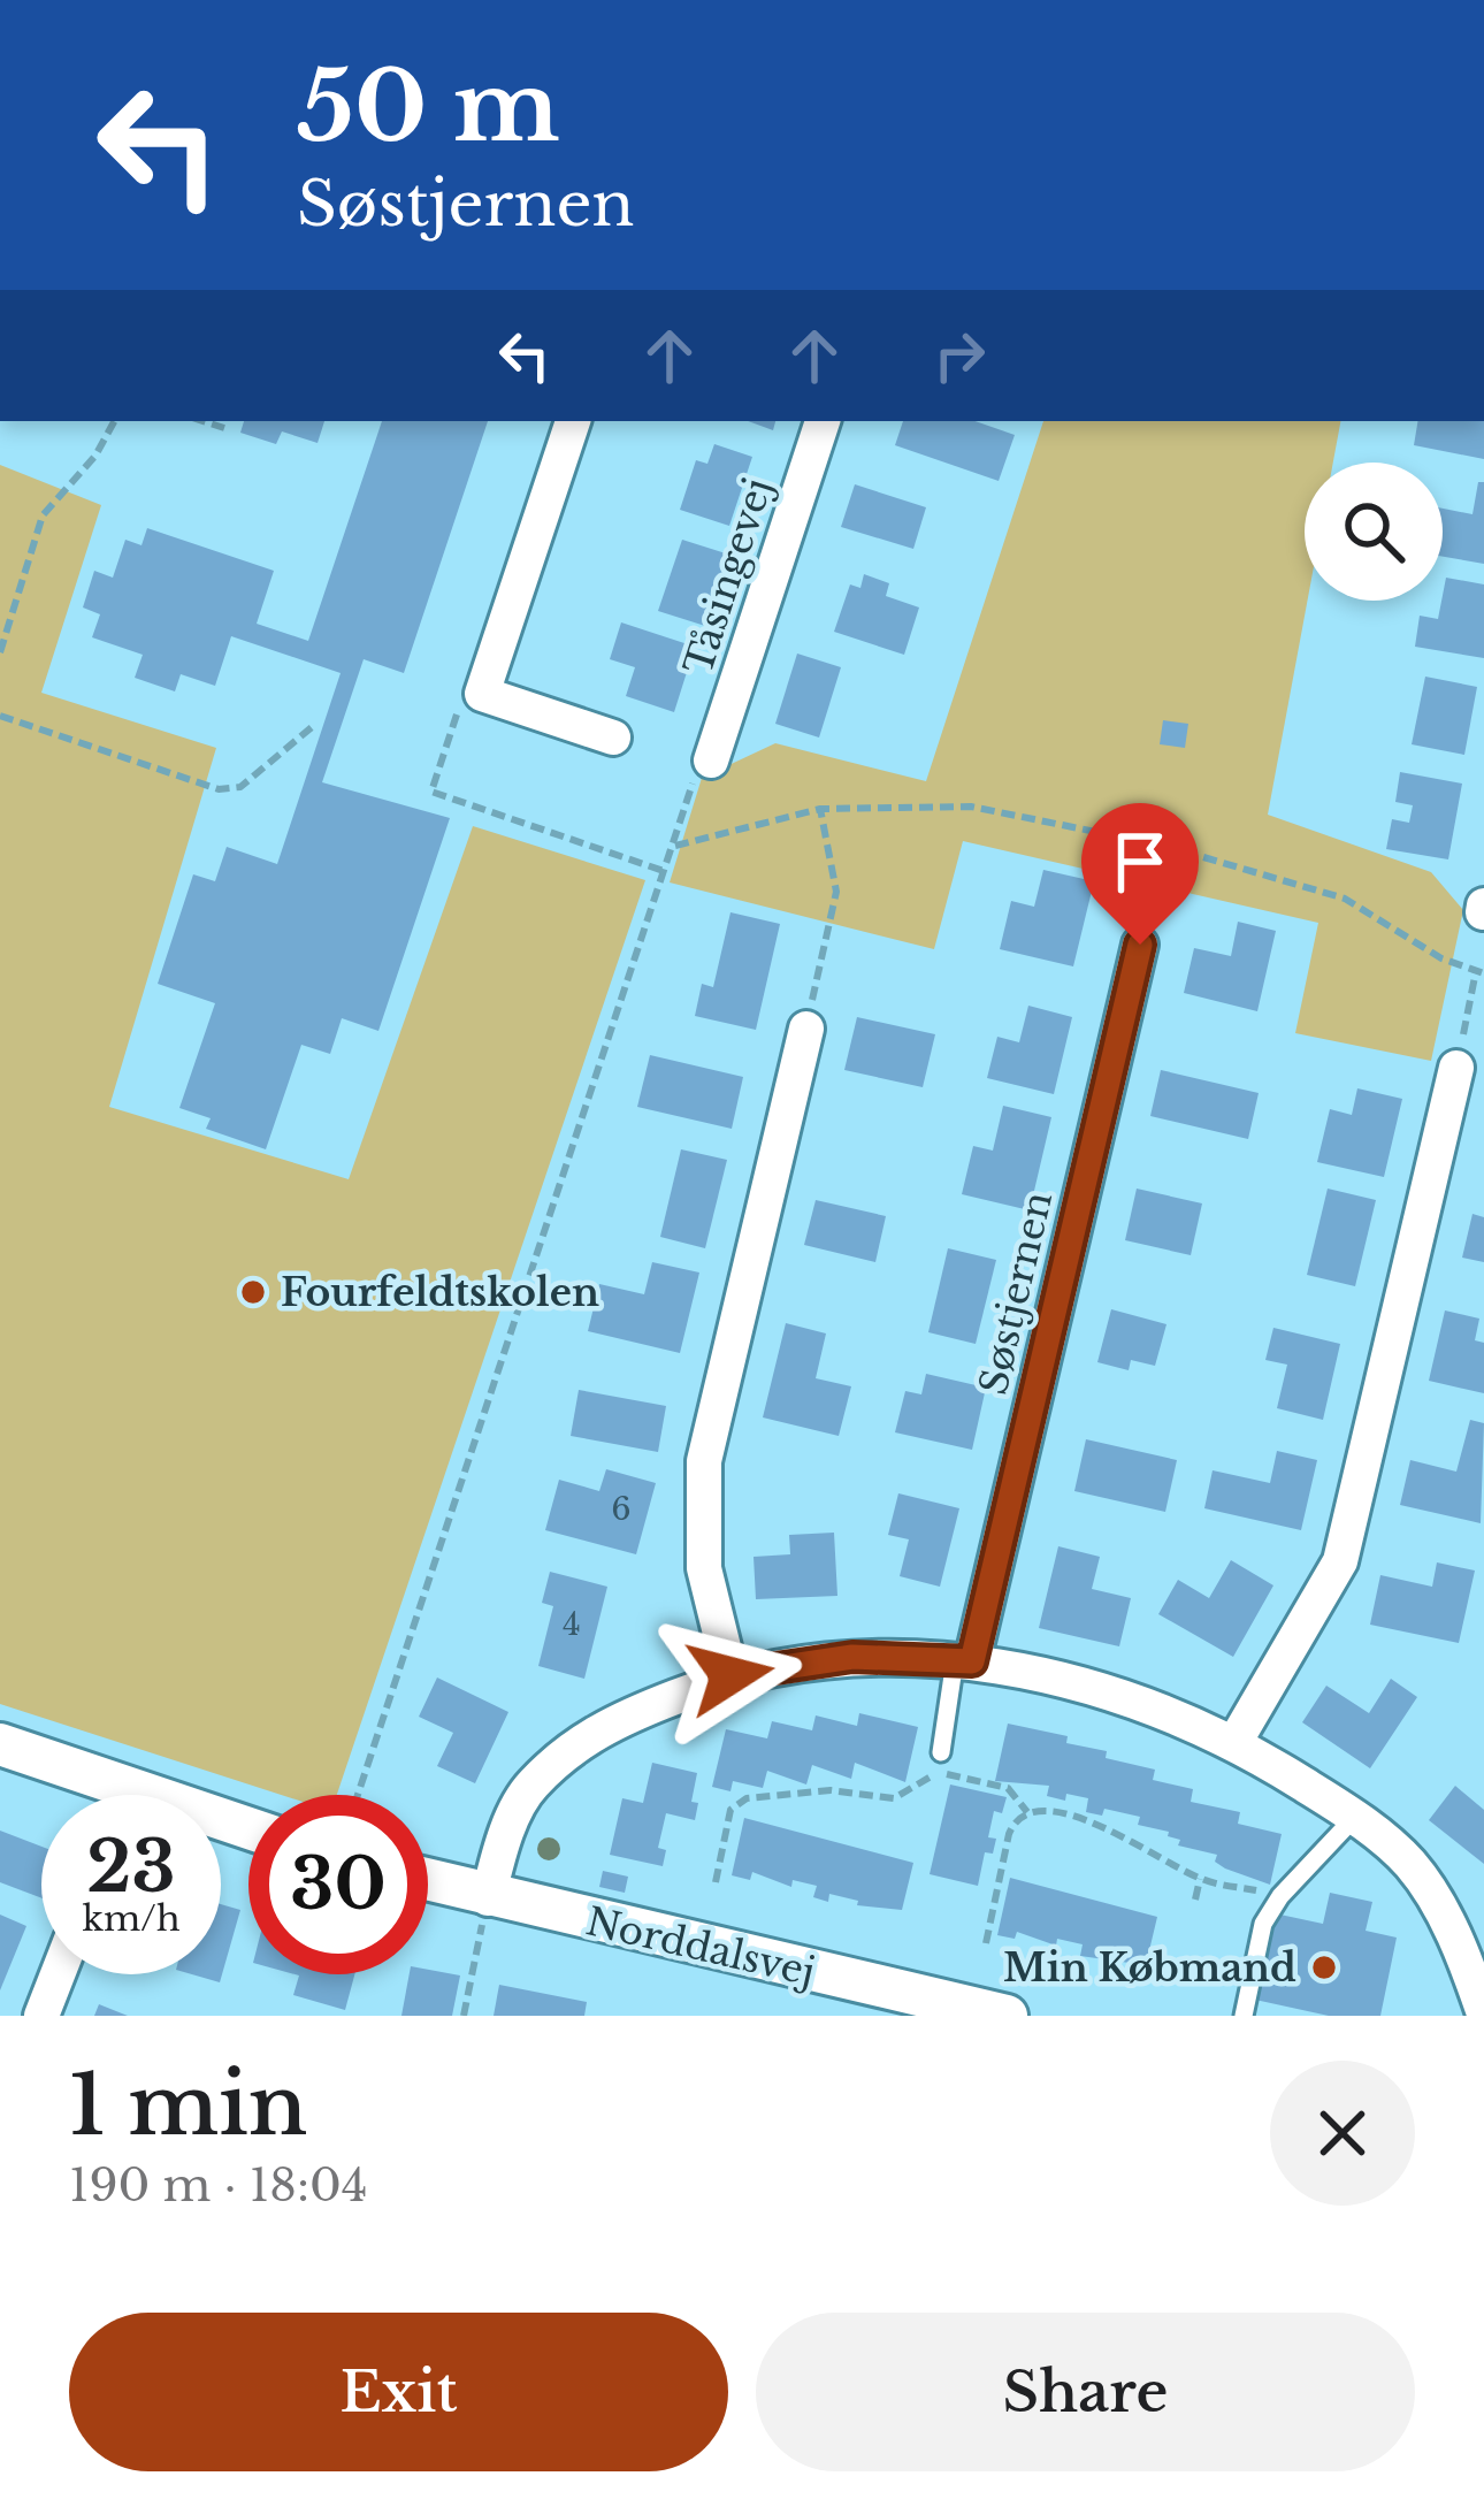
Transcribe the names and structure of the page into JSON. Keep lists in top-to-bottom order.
{
  "streets": {
    "street": ["Tåsingevej", "Søstjernen", "Norddalsvej"]
  },
  "places": ["Fourfeldtskolen", "Min Købmand"],
  "house_numbers": ["6", "4"],
  "page": {
    "turn": ["50 m", "Søstjernen"],
    "speed": "23 km/h",
    "limit": "30",
    "heading": ["1 min", "190 m · 18:04"],
    "buttons": ["Exit", "Share"]
  }
}
